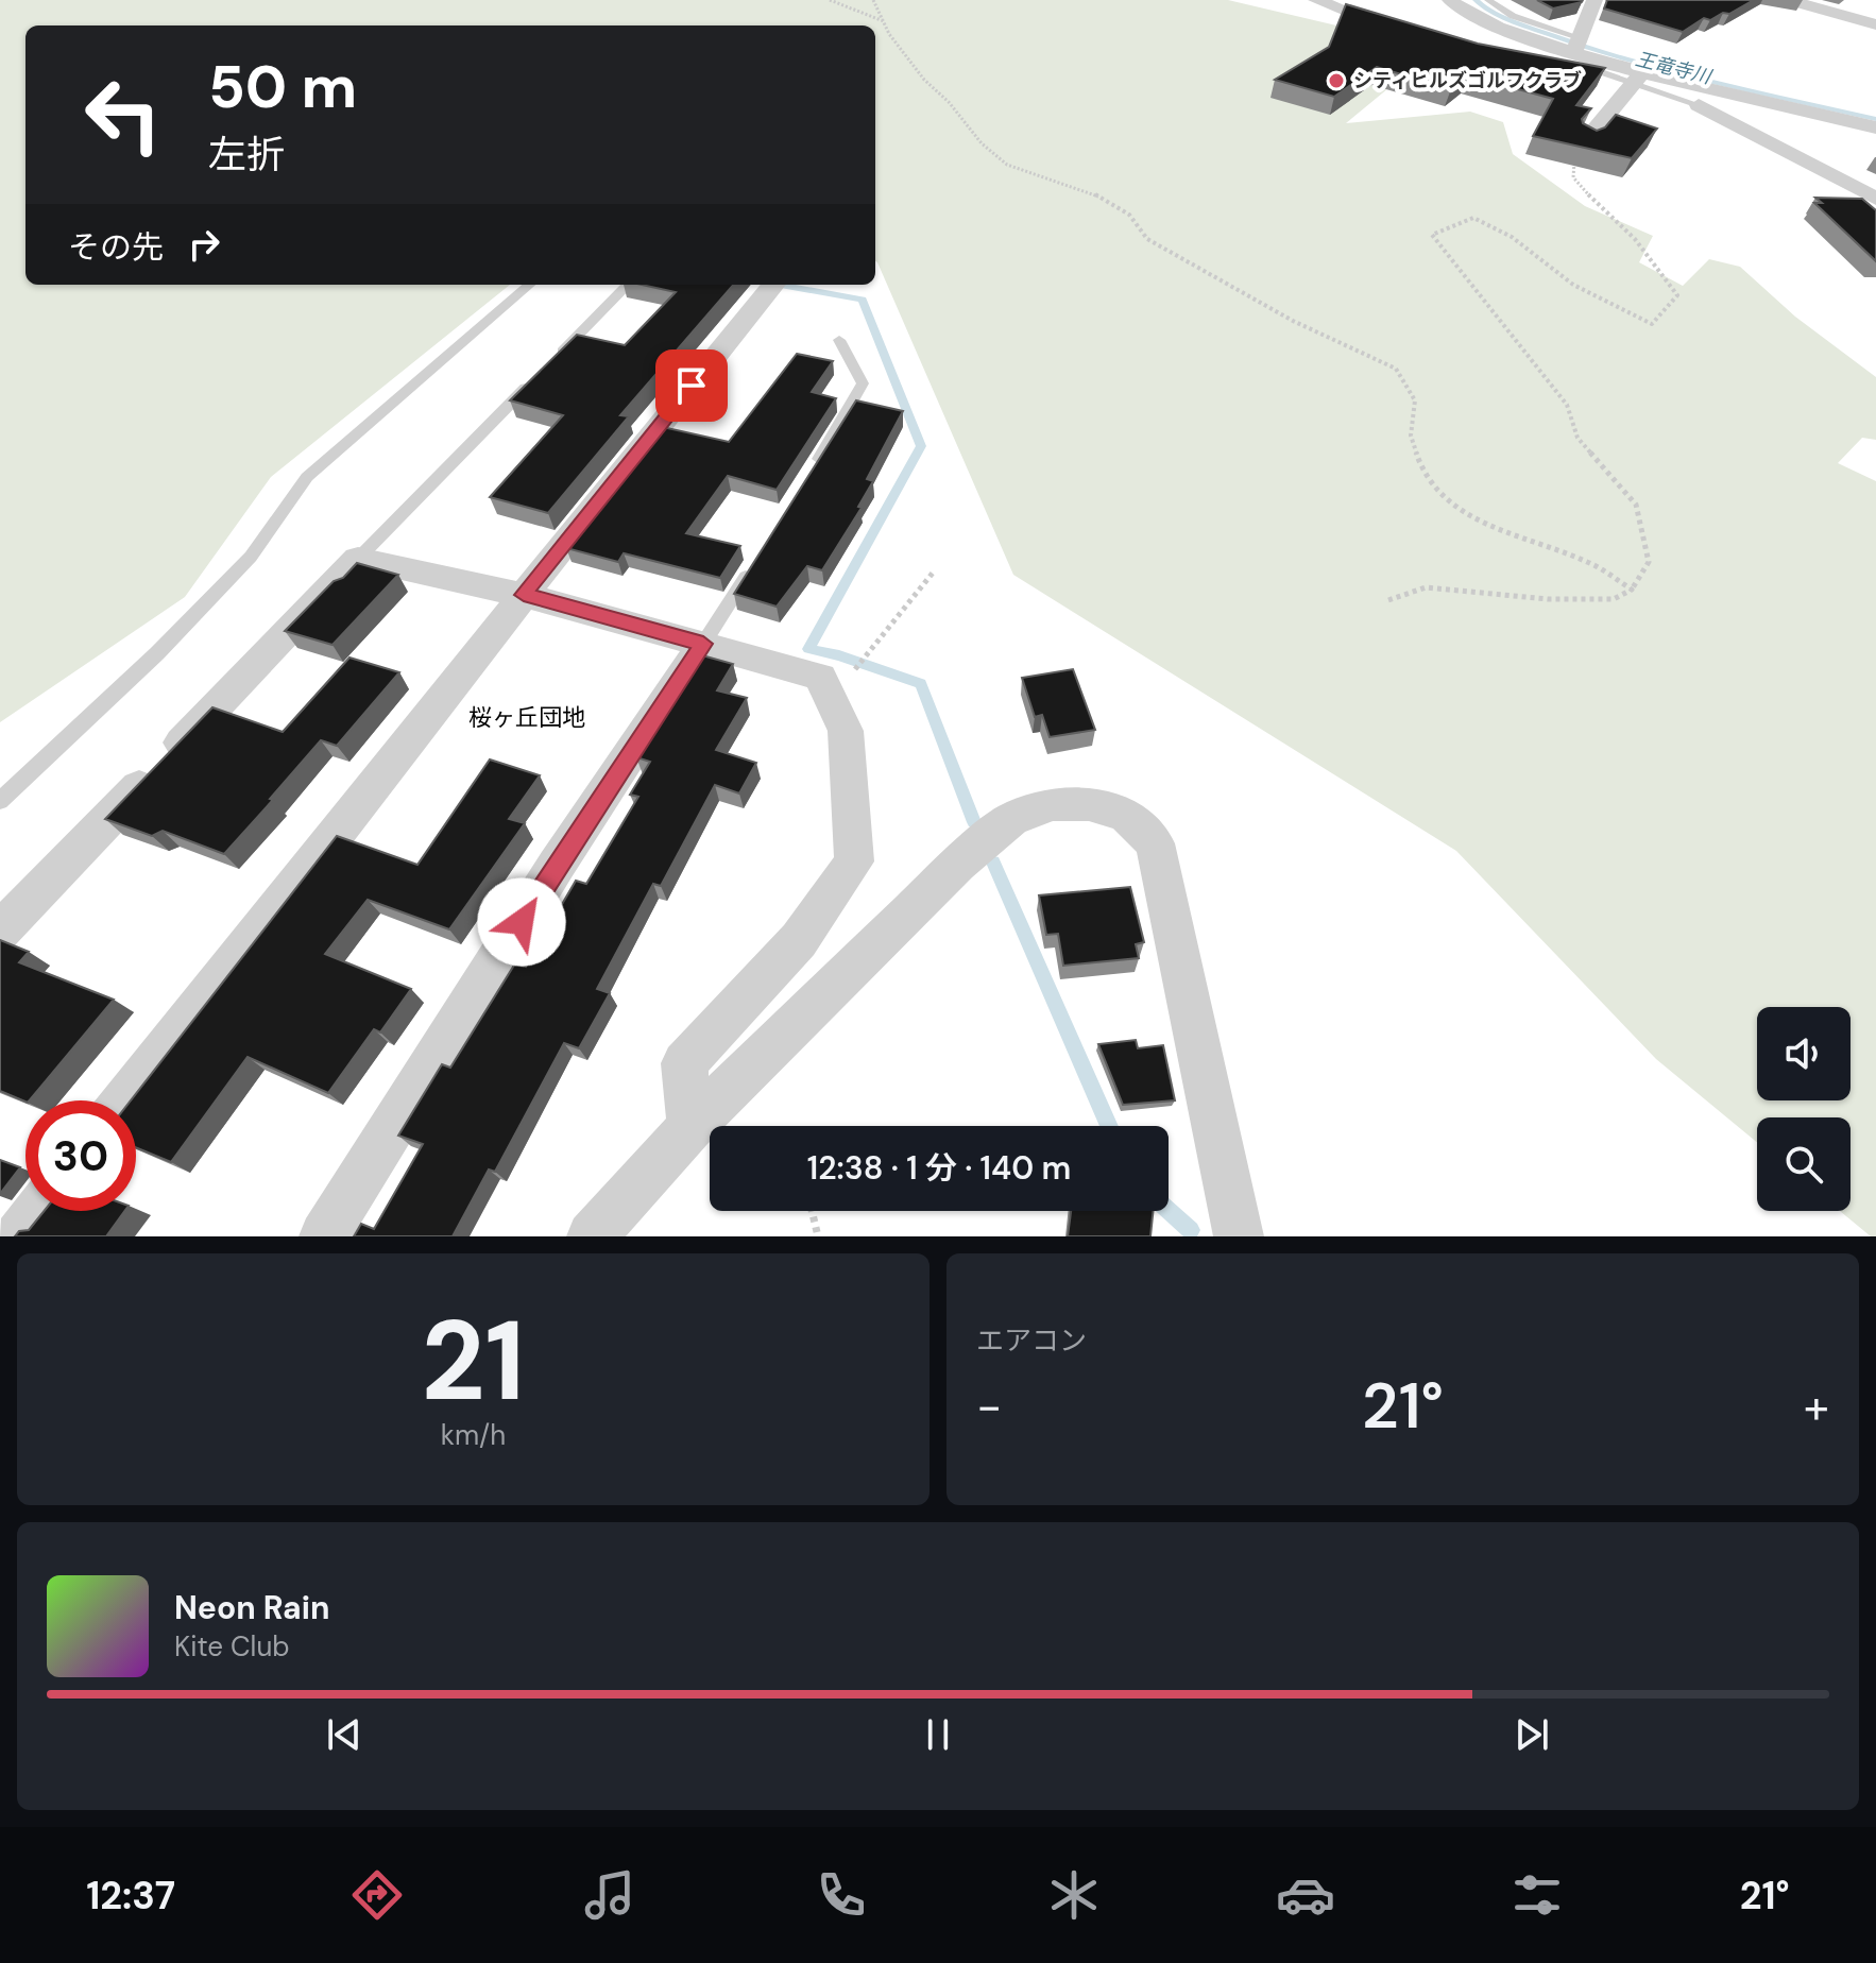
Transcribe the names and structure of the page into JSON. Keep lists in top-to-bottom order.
{
  "districts": ["桜ヶ丘団地"],
  "water": ["王竜寺川"],
  "places": ["シティヒルズゴルフクラブ"],
  "page": {
    "turn": ["50 m", "左折"],
    "then": "その先",
    "limit": "30",
    "trip": "12:38 · 1 分 · 140 m",
    "tile": [
      ["21", "km/h"],
      "エアコン"
    ],
    "heat": ["−", "21°", "+"],
    "song": ["Neon Rain", "Kite Club"],
    "tabs": ["12:37", "21°"]
  }
}
